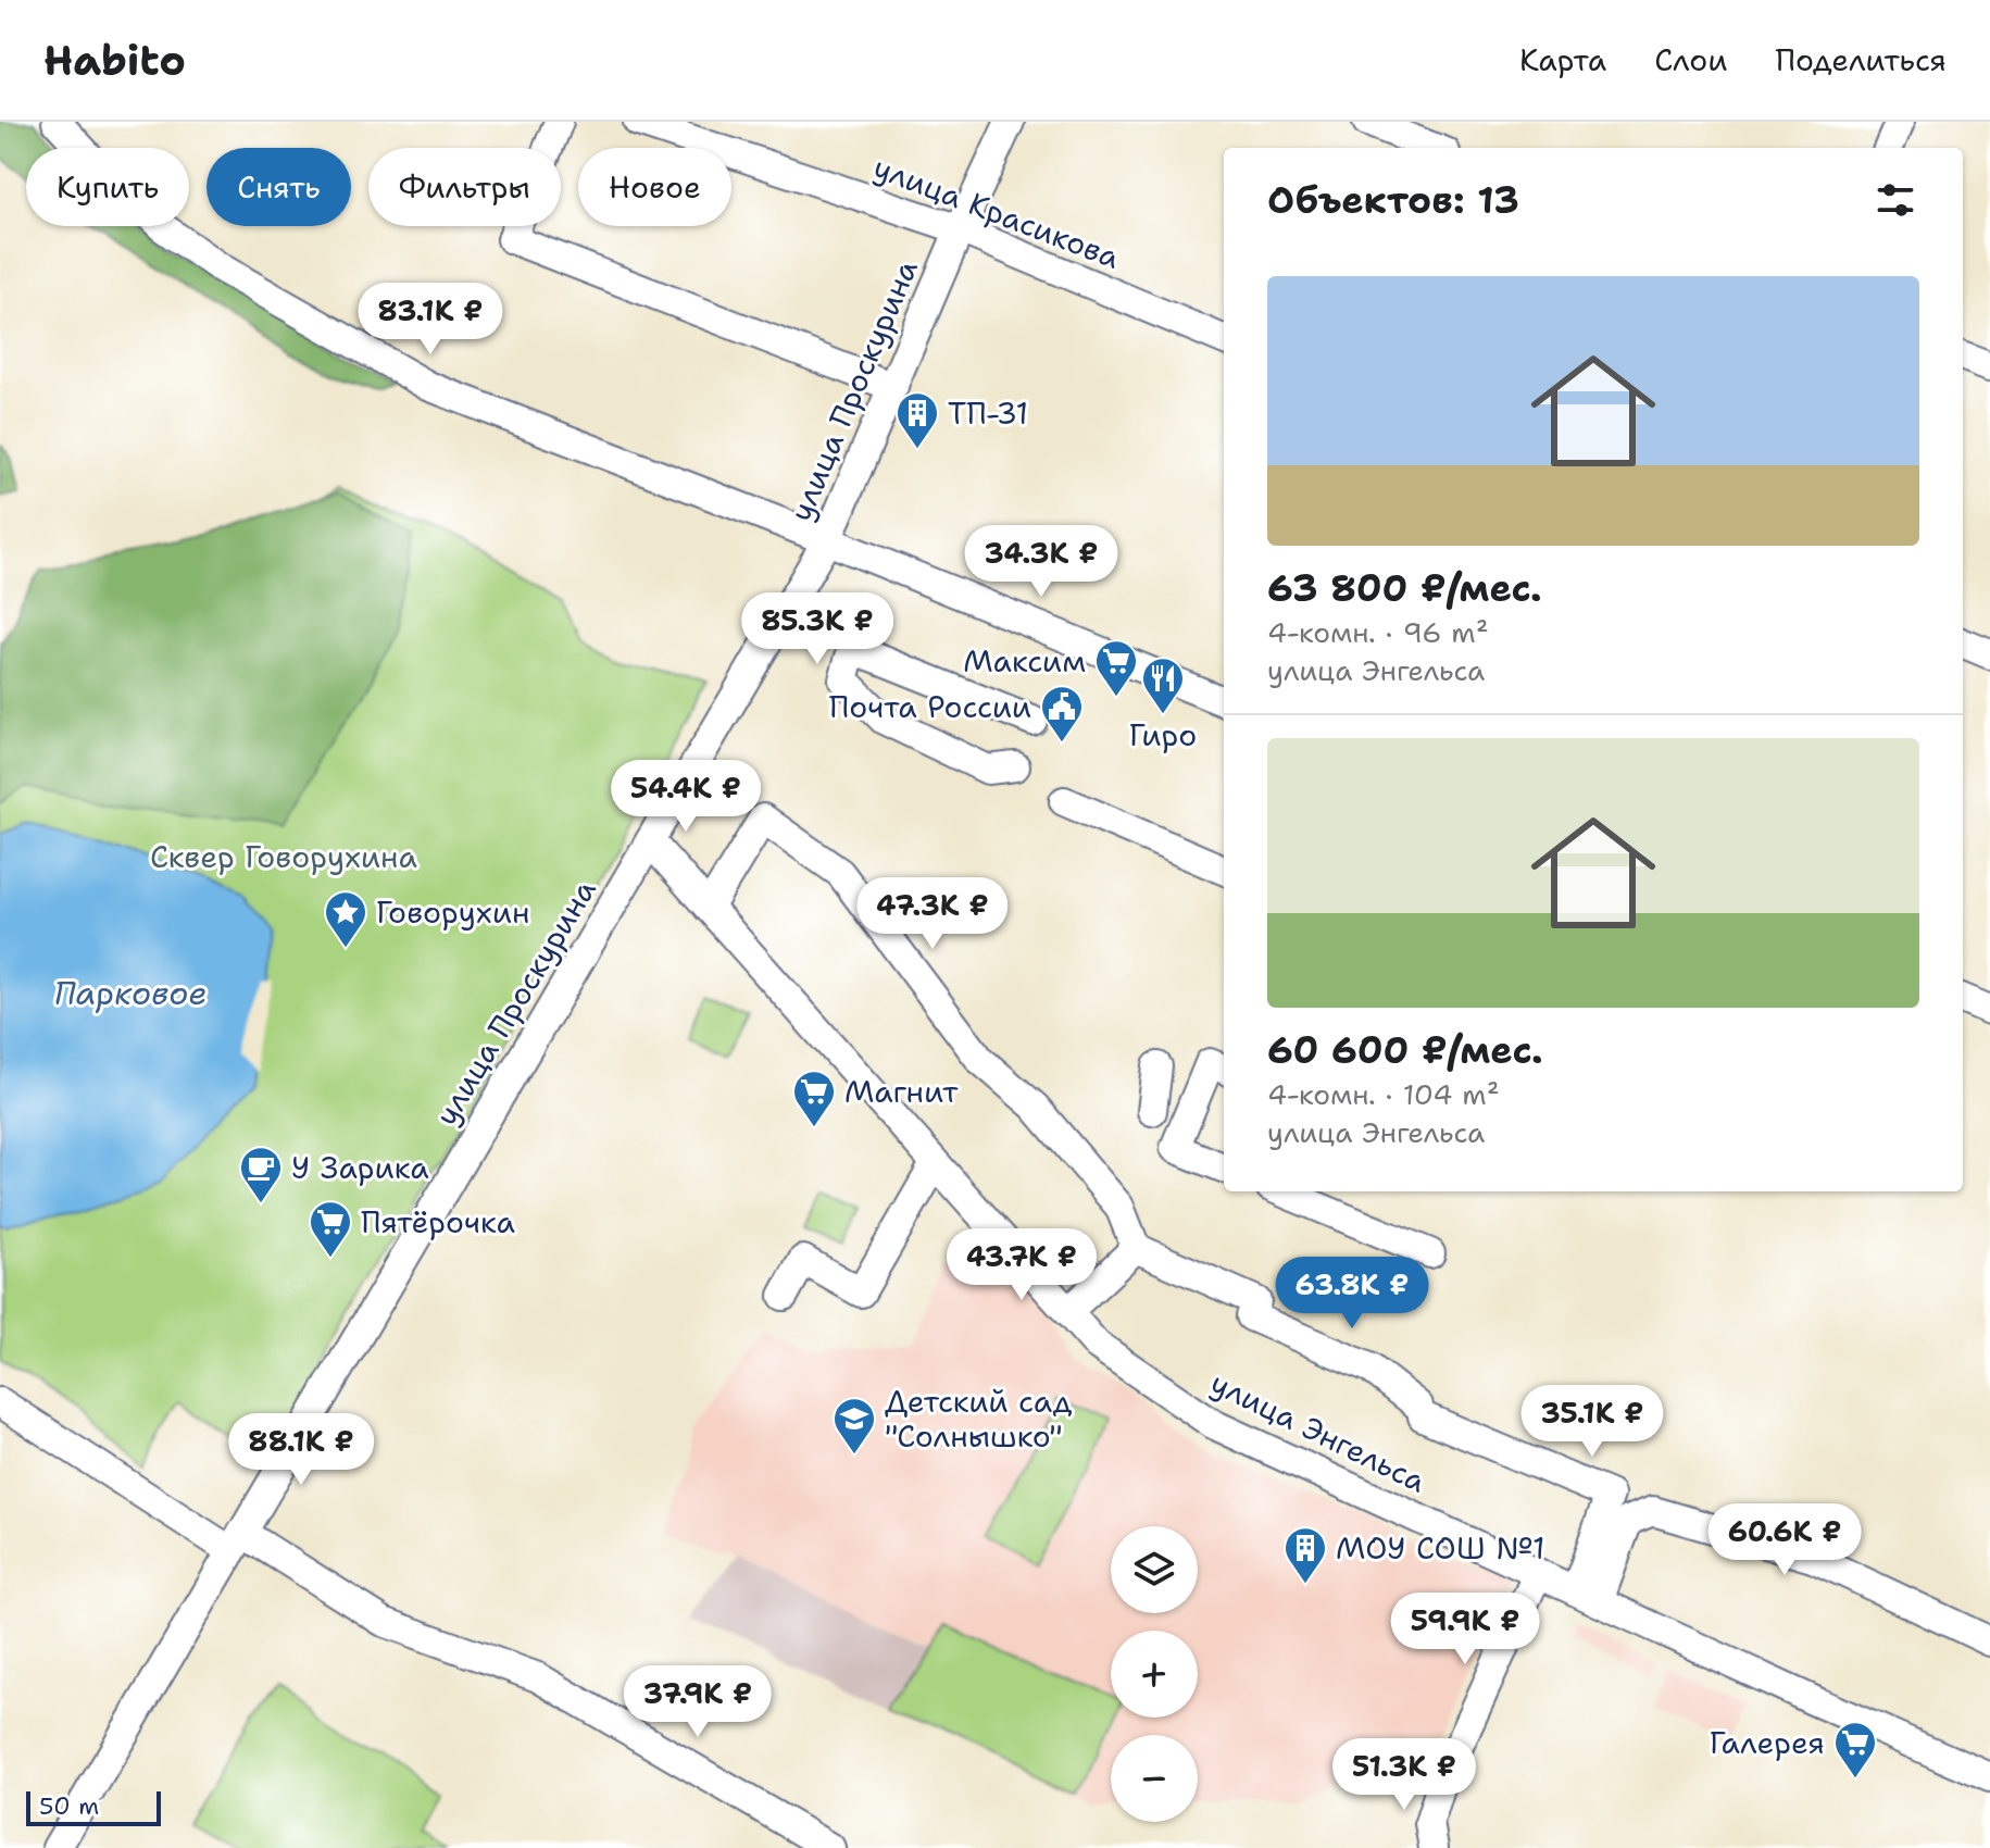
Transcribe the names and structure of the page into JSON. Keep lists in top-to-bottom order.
{
  "streets": {
    "street": ["улица Красикова", "улица Проскурина", "улица Энгельса"]
  },
  "crossings": [
    ["улица Красикова", "улица Проскурина"],
    ["улица Проскурина", "улица Энгельса"]
  ],
  "water": ["Парковое"],
  "parks": ["Сквер Говорухина"],
  "places": {
    "building": ["ТП-31", "МОУ СОШ №1"],
    "supermarket": [
      "Максим",
      "Магнит",
      "Пятёрочка",
      "Галерея"
    ],
    "restaurant": ["Гиро"],
    "public building": ["Почта России"],
    "place": ["Говорухин"],
    "cafe": ["У Зарика"],
    "school or university": ["Детский сад \"Солнышко\""]
  },
  "scale_bar": "50 m",
  "page": {
    "header": "Habito",
    "nav": ["Карта", "Слои", "Поделиться"],
    "chip": [
      "Купить",
      "Снять",
      "Фильтры",
      "Новое"
    ],
    "heading": "Объектов: 13",
    "list": [
      {
        "name": "63 800 ₽/мес.",
        "note": "4-комн. · 96 m² · улица Энгельса"
      },
      {
        "name": "60 600 ₽/мес.",
        "note": "4-комн. · 104 m² · улица Энгельса"
      }
    ],
    "price": [
      "83.1K ₽",
      "34.3K ₽",
      "85.3K ₽",
      "54.4K ₽",
      "47.3K ₽",
      "43.7K ₽",
      "63.8K ₽",
      "35.1K ₽",
      "88.1K ₽",
      "60.6K ₽",
      "59.9K ₽",
      "37.9K ₽",
      "51.3K ₽"
    ],
    "map_buttons": ["+", "−"],
    "scale": "50 m"
  }
}
